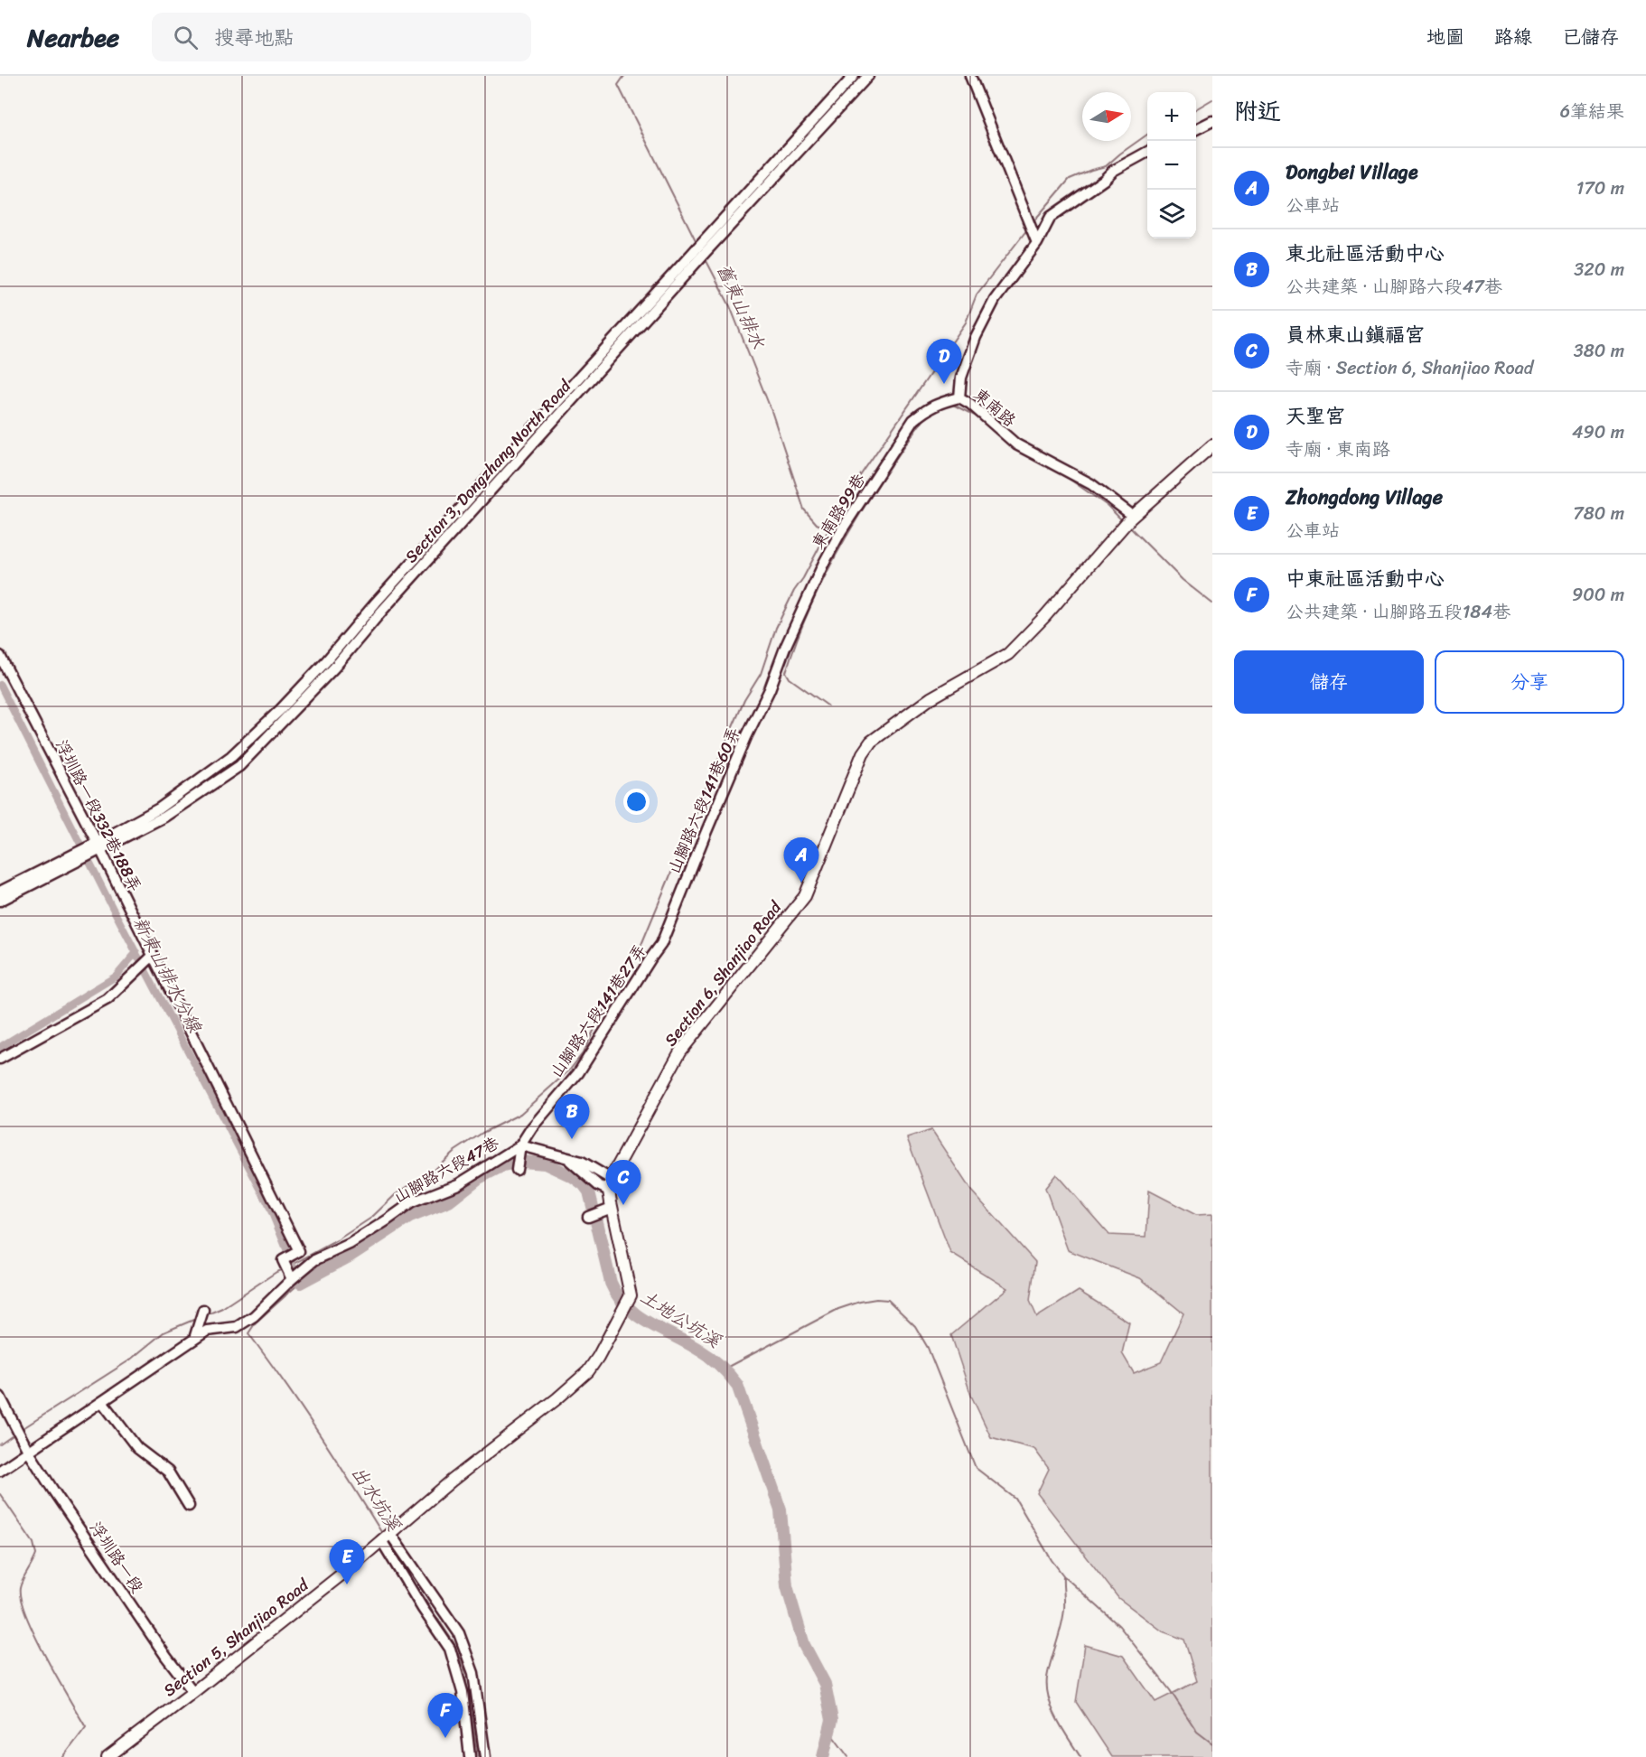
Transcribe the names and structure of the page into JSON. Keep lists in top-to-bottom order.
{
  "streets": {
    "main road": ["Section 6, Shanjiao Road", "Section 5, Shanjiao Road"],
    "street": [
      "東南路",
      "Section 3, Dongzhang North Road",
      "東南路99巷",
      "山腳路六段141巷60弄",
      "浮圳路一段332巷188弄",
      "山腳路六段141巷27弄",
      "山腳路六段47巷",
      "浮圳路一段"
    ]
  },
  "crossings": [
    ["東南路", "東南路99巷"],
    ["東南路", "Section 6, Shanjiao Road"],
    ["Section 3, Dongzhang North Road", "浮圳路一段332巷188弄"],
    ["東南路99巷", "山腳路六段141巷60弄"],
    ["山腳路六段141巷60弄", "山腳路六段141巷27弄"],
    ["浮圳路一段332巷188弄", "山腳路六段47巷"],
    ["Section 6, Shanjiao Road", "山腳路六段47巷"],
    ["山腳路六段141巷27弄", "山腳路六段47巷"],
    ["山腳路六段47巷", "浮圳路一段"],
    ["浮圳路一段", "Section 5, Shanjiao Road"]
  ],
  "water": [
    "舊東山排水",
    "新東山排水分線",
    "土地公坑溪",
    "出水坑溪"
  ],
  "north": "right",
  "page": {
    "header": "Nearbee",
    "search": "搜尋地點",
    "nav": ["地圖", "路線", "已儲存"],
    "heading": ["附近", "6筆結果"],
    "map_buttons": ["+", "−"],
    "list": [
      {
        "mark": "A",
        "name": "Dongbei Village",
        "note": "公車站",
        "value": "170 m"
      },
      {
        "mark": "B",
        "name": "東北社區活動中心",
        "note": "公共建築 · 山腳路六段47巷",
        "value": "320 m"
      },
      {
        "mark": "C",
        "name": "員林東山鎮福宮",
        "note": "寺廟 · Section 6, Shanjiao Road",
        "value": "380 m"
      },
      {
        "mark": "D",
        "name": "天聖宮",
        "note": "寺廟 · 東南路",
        "value": "490 m"
      },
      {
        "mark": "E",
        "name": "Zhongdong Village",
        "note": "公車站",
        "value": "780 m"
      },
      {
        "mark": "F",
        "name": "中東社區活動中心",
        "note": "公共建築 · 山腳路五段184巷",
        "value": "900 m"
      }
    ],
    "pins": [
      "D",
      "A",
      "B",
      "C",
      "E",
      "F"
    ],
    "buttons": ["儲存", "分享"]
  }
}
